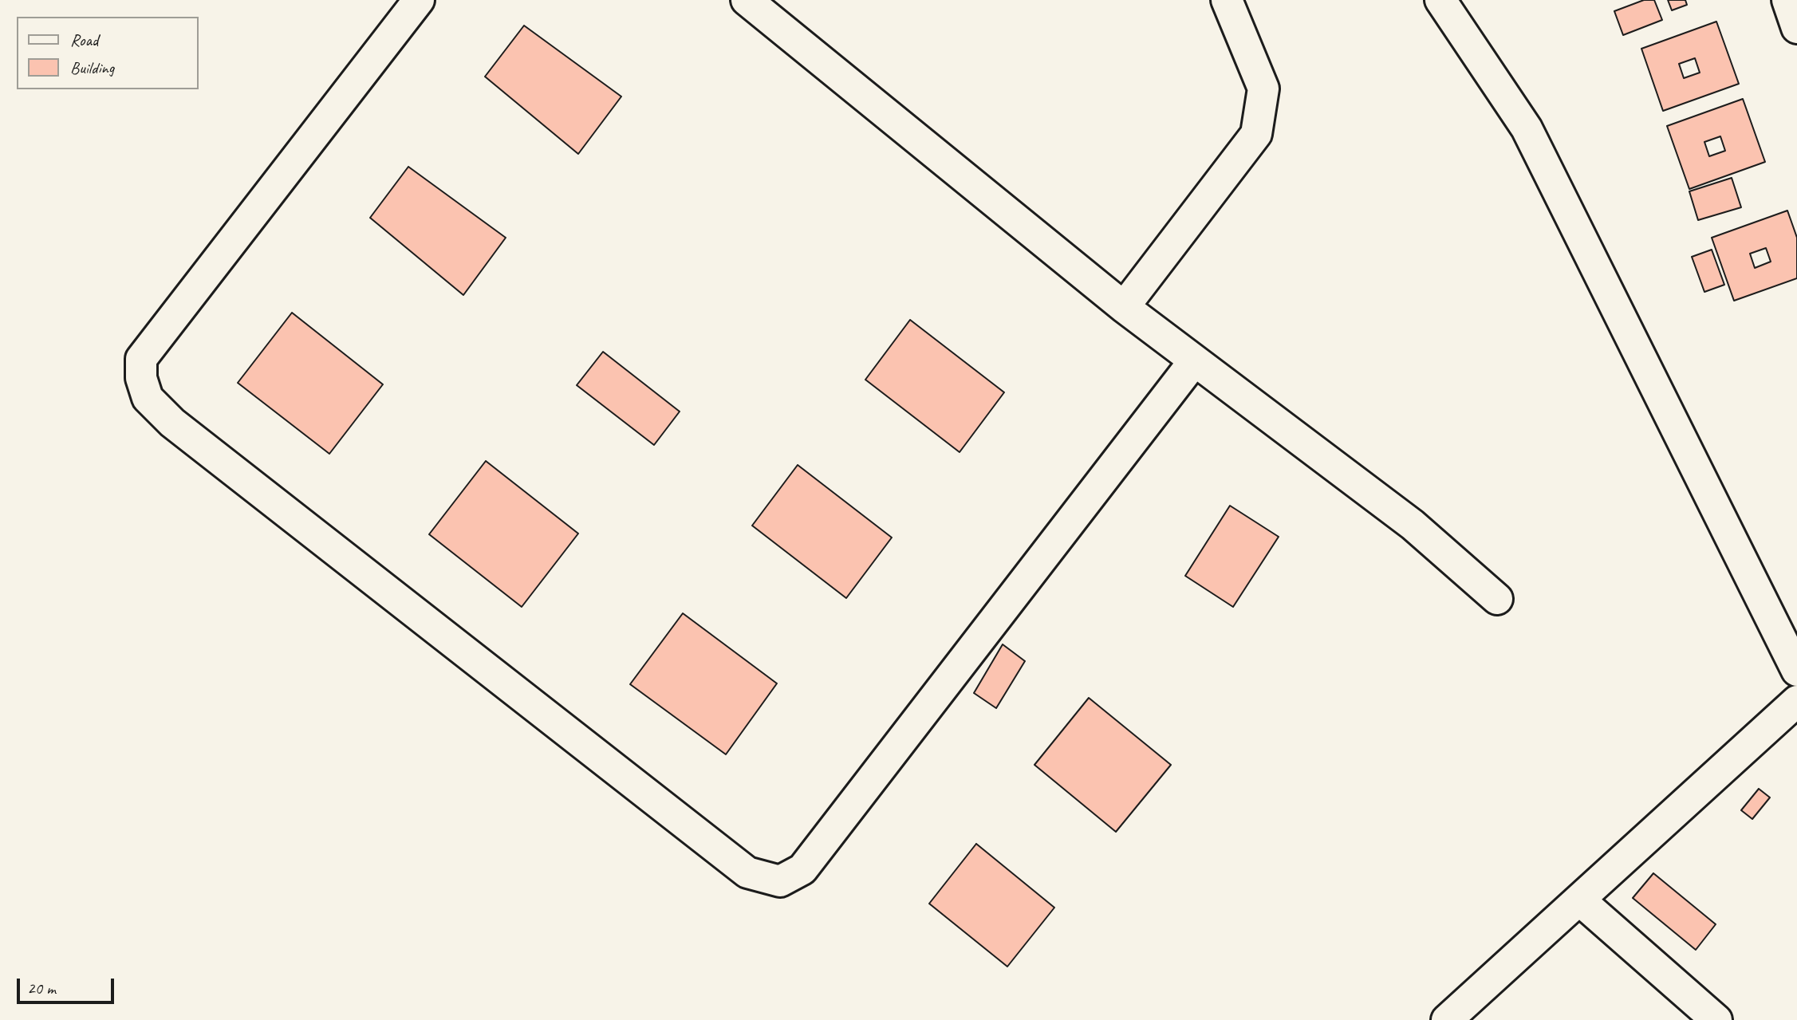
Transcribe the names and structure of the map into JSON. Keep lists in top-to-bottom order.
{
  "legend": ["Road", "Building"],
  "scale_bar": "20 m"
}
